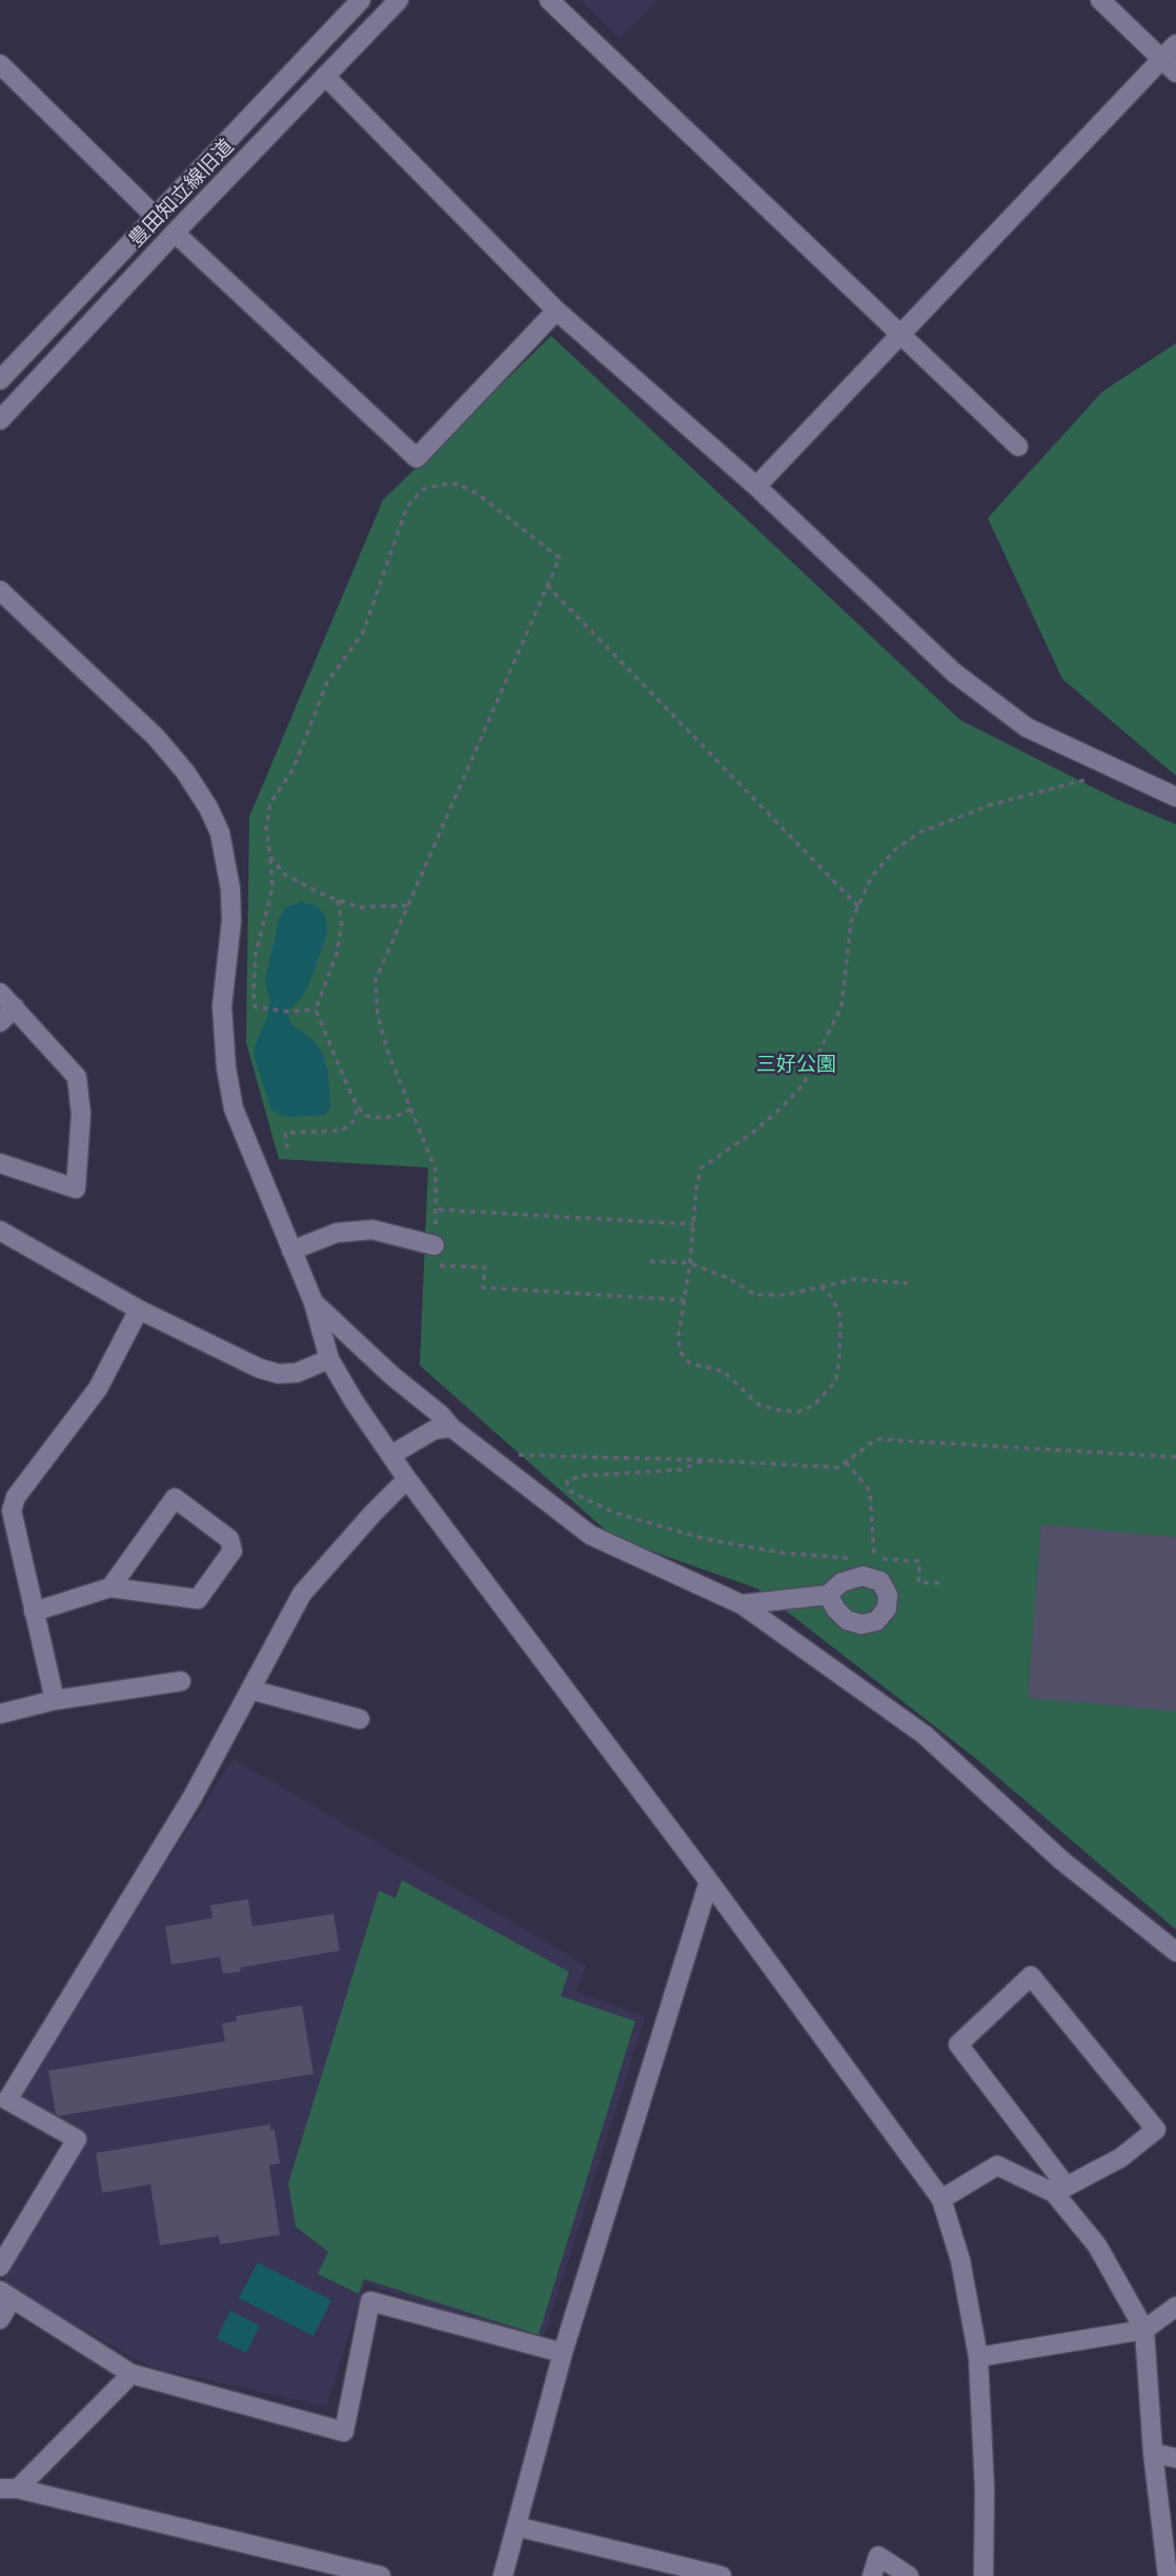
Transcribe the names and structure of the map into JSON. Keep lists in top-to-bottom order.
{
  "streets": {
    "street": ["豊田知立線旧道"]
  },
  "parks": ["三好公園"]
}
